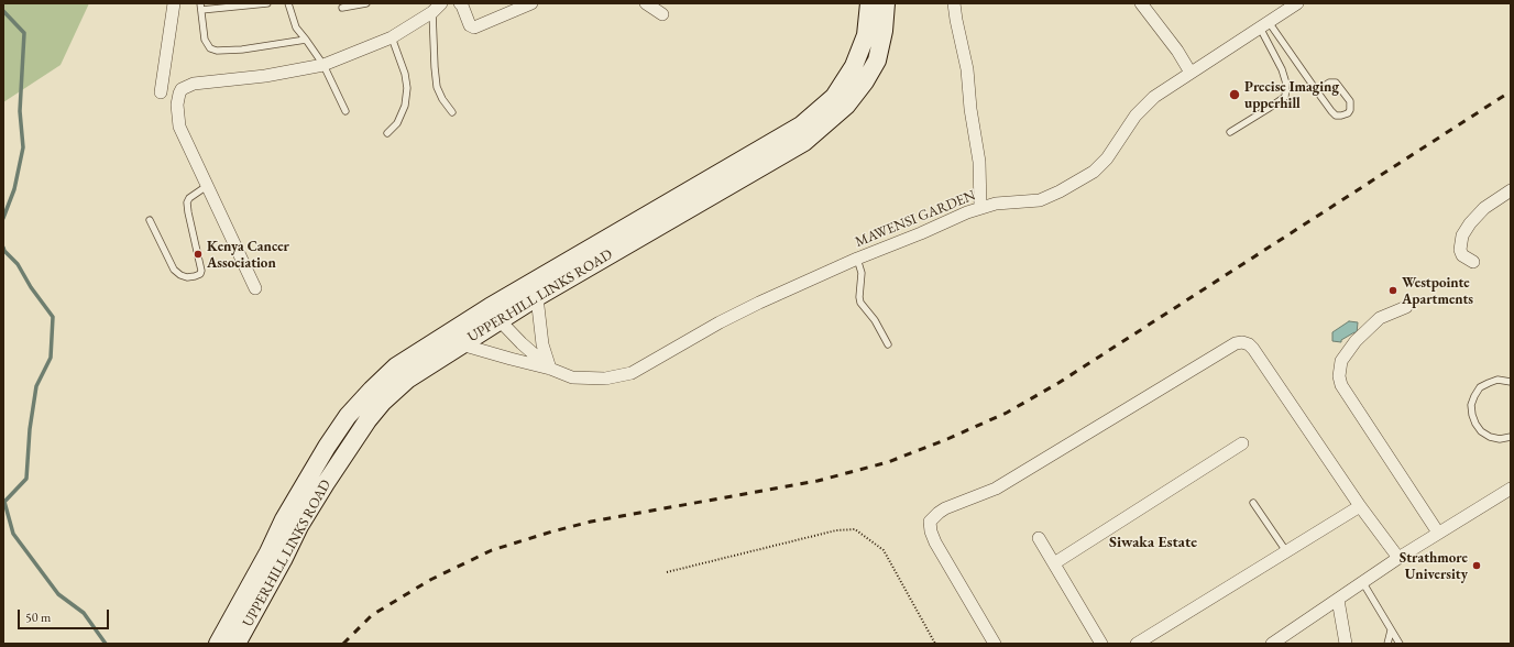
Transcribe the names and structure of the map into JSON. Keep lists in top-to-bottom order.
{
  "streets": {
    "street": ["MAWENSI GARDEN", "UPPERHILL LINKS ROAD"]
  },
  "districts": ["Siwaka Estate"],
  "places": [
    "Precise Imaging upperhill",
    "Kenya Cancer Association",
    "Westpointe Apartments",
    "Strathmore University"
  ],
  "scale_bar": "50 m"
}
